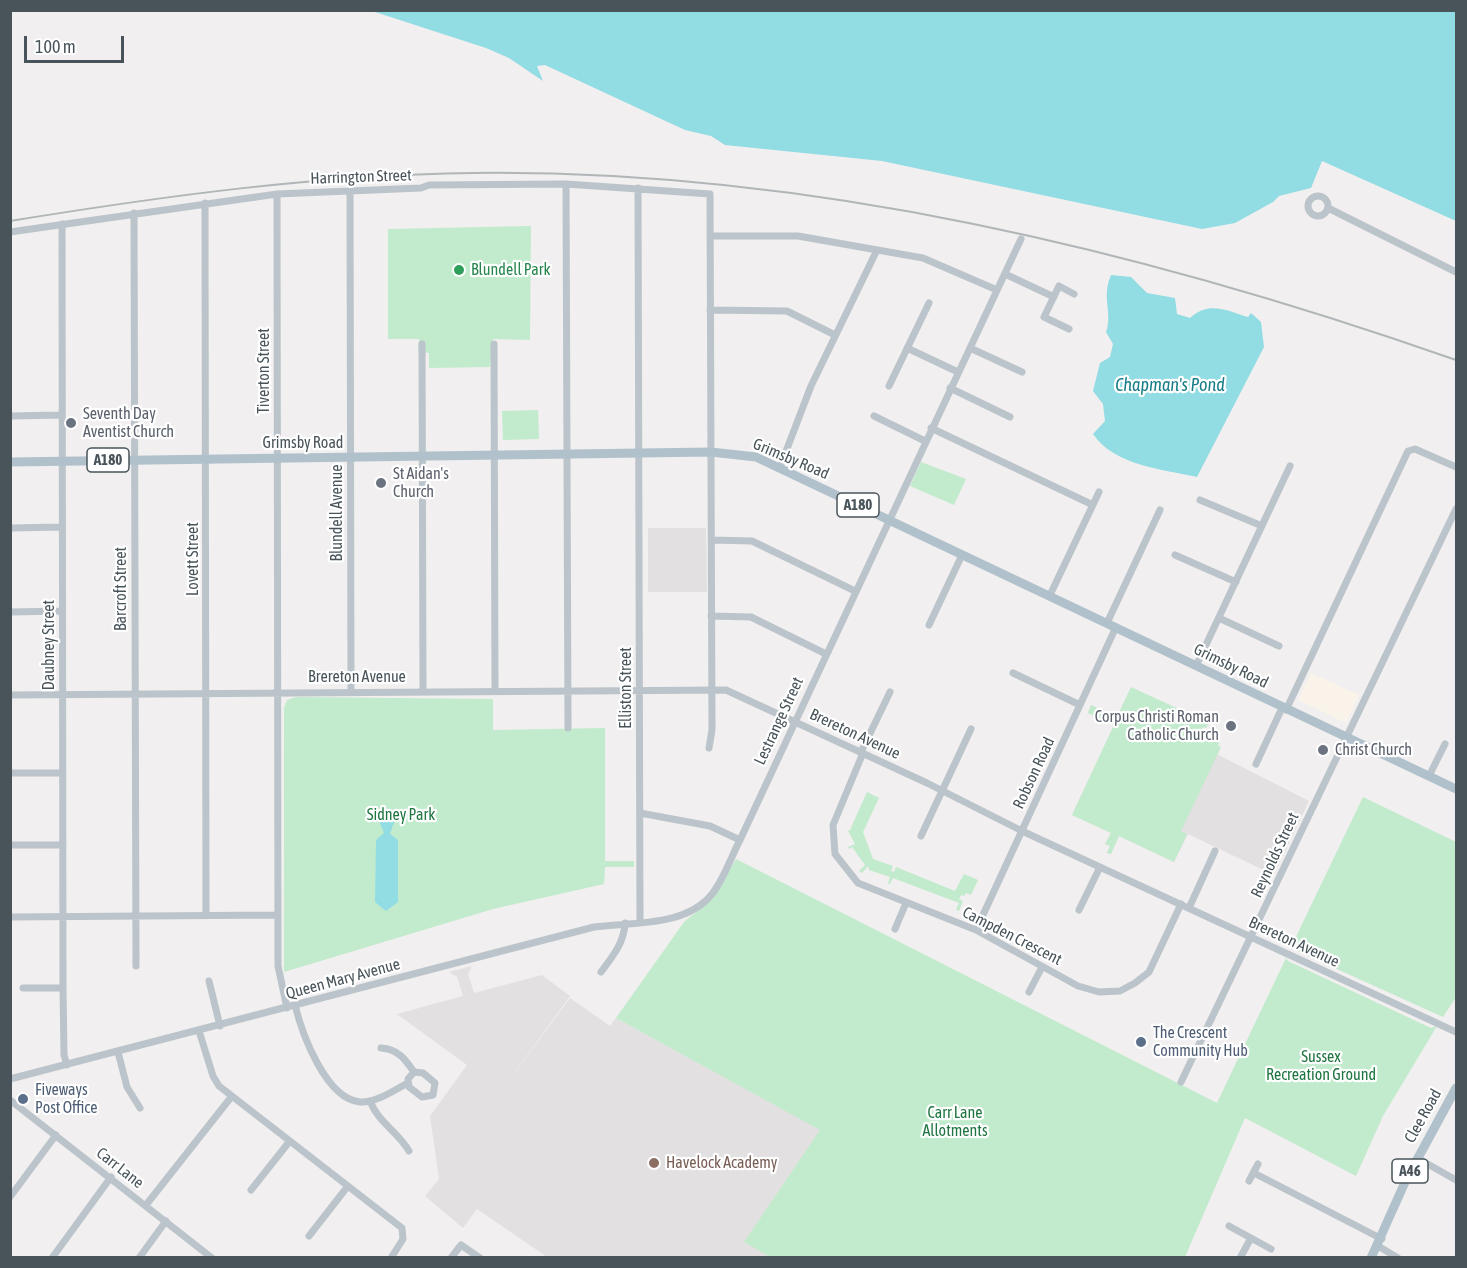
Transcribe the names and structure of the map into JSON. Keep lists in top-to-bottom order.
{
  "streets": {
    "main road": [
      "Grimsby Road",
      "A180",
      "Clee Road",
      "A46"
    ],
    "street": [
      "Harrington Street",
      "Tiverton Street",
      "Blundell Avenue",
      "Lovett Street",
      "Barcroft Street",
      "Daubney Street",
      "Brereton Avenue",
      "Elliston Street",
      "Lestrange Street",
      "Robson Road",
      "Reynolds Street",
      "Campden Crescent",
      "Queen Mary Avenue",
      "Carr Lane"
    ]
  },
  "crossings": [
    ["Harrington Street", "Tiverton Street"],
    ["Harrington Street", "Blundell Avenue"],
    ["Harrington Street", "Lovett Street"],
    ["Harrington Street", "Barcroft Street"],
    ["Harrington Street", "Daubney Street"],
    ["Harrington Street", "Elliston Street"],
    ["Tiverton Street", "Grimsby Road"],
    ["Tiverton Street", "Brereton Avenue"],
    ["Tiverton Street", "Queen Mary Avenue"],
    ["Grimsby Road", "Blundell Avenue"],
    ["Grimsby Road", "Lovett Street"],
    ["Grimsby Road", "Barcroft Street"],
    ["Grimsby Road", "Daubney Street"],
    ["Grimsby Road", "Elliston Street"],
    ["Grimsby Road", "Lestrange Street"],
    ["Grimsby Road", "Robson Road"],
    ["Grimsby Road", "Reynolds Street"],
    ["Blundell Avenue", "Brereton Avenue"],
    ["Lovett Street", "Brereton Avenue"],
    ["Barcroft Street", "Brereton Avenue"],
    ["Daubney Street", "Brereton Avenue"],
    ["Daubney Street", "Queen Mary Avenue"],
    ["Brereton Avenue", "Elliston Street"],
    ["Brereton Avenue", "Lestrange Street"],
    ["Brereton Avenue", "Robson Road"],
    ["Brereton Avenue", "Reynolds Street"],
    ["Brereton Avenue", "Campden Crescent"],
    ["Elliston Street", "Queen Mary Avenue"],
    ["Lestrange Street", "Queen Mary Avenue"],
    ["Robson Road", "Campden Crescent"]
  ],
  "water": ["Chapman's Pond"],
  "parks": ["Sidney Park", "Sussex Recreation Ground", "Carr Lane Allotments"],
  "places": [
    "Blundell Park",
    "Seventh Day Aventist Church",
    "St Aidan's Church",
    "Corpus Christi Roman Catholic Church",
    "Christ Church",
    "The Crescent Community Hub",
    "Fiveways Post Office",
    "Havelock Academy"
  ],
  "scale_bar": "100 m"
}
